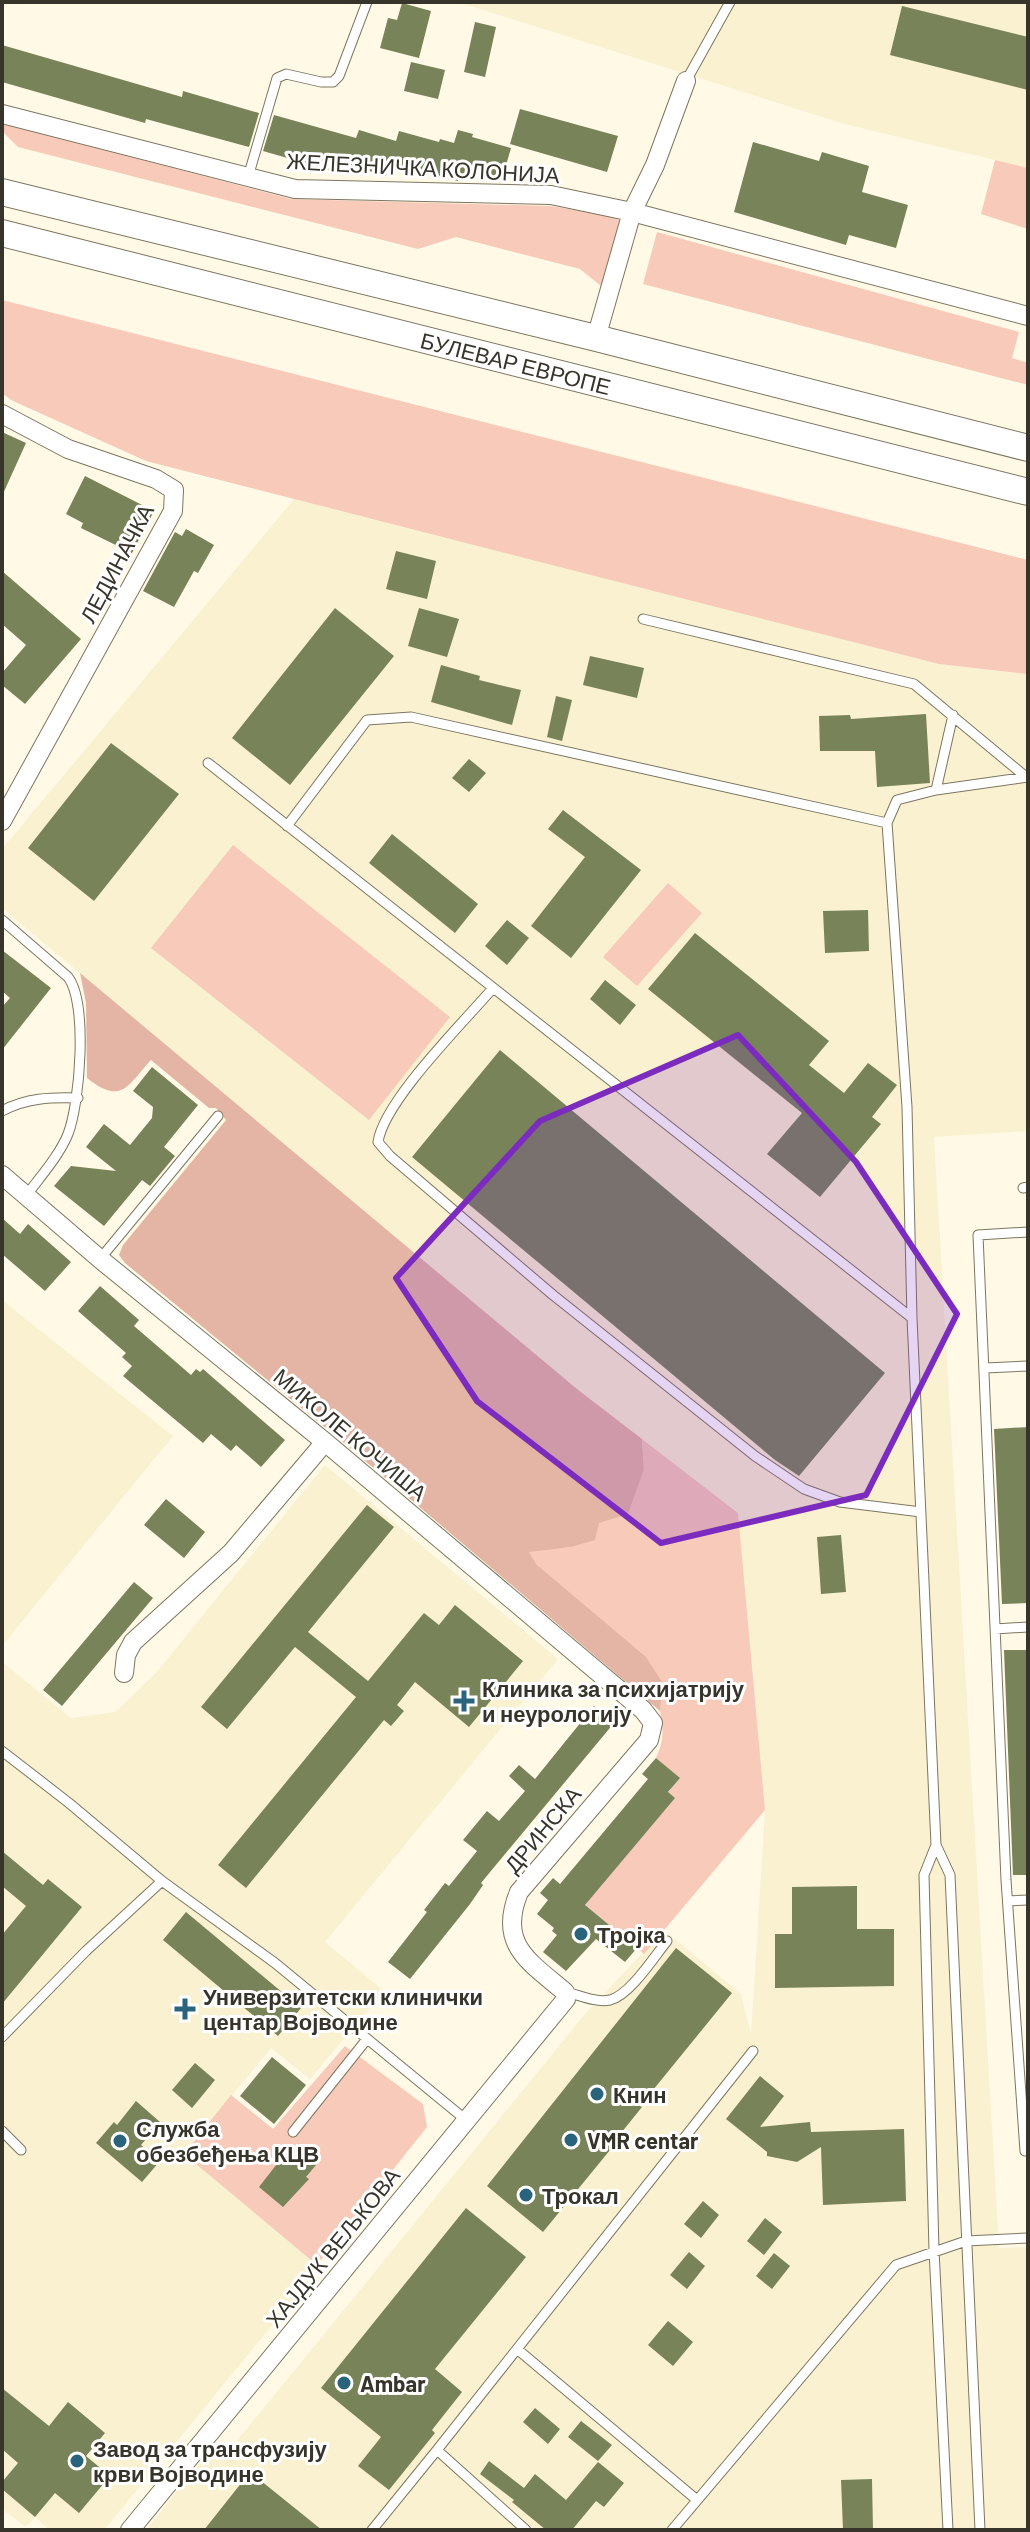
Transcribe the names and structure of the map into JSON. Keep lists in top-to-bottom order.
{
  "streets": {
    "main road": ["БУЛЕВАР ЕВРОПЕ"],
    "street": [
      "ЖЕЛЕЗНИЧКА КОЛОНИЈА",
      "ЛЕДИНАЧКА",
      "МИКОЛЕ КОЧИША",
      "ДРИНСКА",
      "ХАЈДУК ВЕЉКОВА"
    ]
  },
  "crossings": [
    ["МИКОЛЕ КОЧИША", "ДРИНСКА"],
    ["ДРИНСКА", "ХАЈДУК ВЕЉКОВА"]
  ],
  "places": {
    "health": ["Клиника за психијатрију и неурологију", "Универзитетски клинички центар Војводине"],
    "other": [
      "Тројка",
      "Книн",
      "VMR centar",
      "Служба обезбеђења КЦВ",
      "Трокал",
      "Ambar",
      "Завод за трансфузију крви Војводине"
    ]
  }
}
